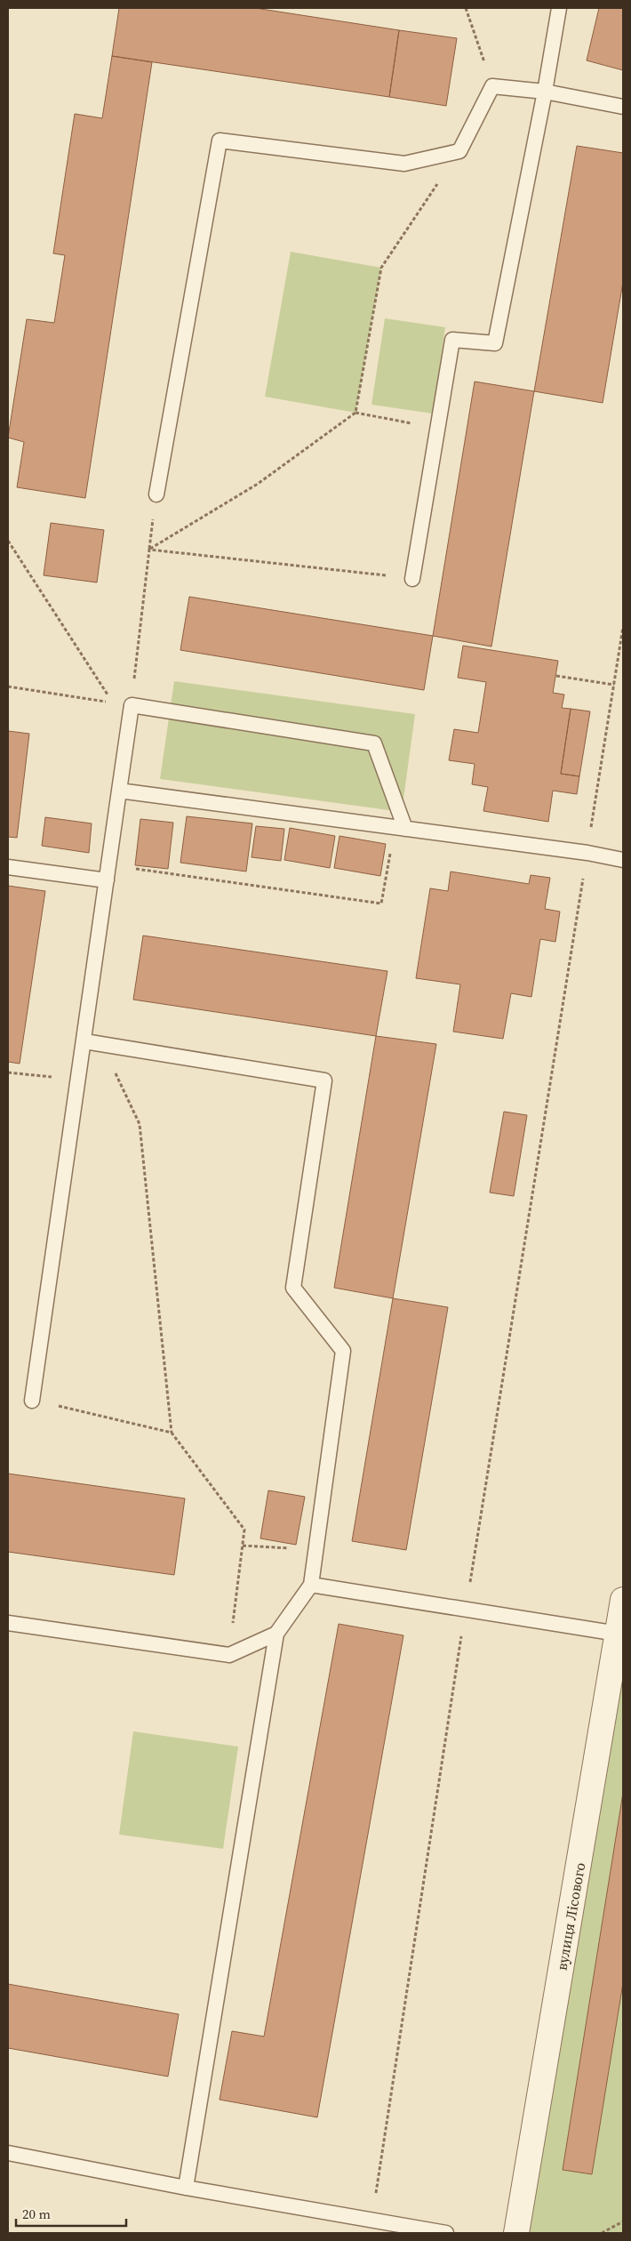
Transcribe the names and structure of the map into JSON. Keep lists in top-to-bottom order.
{
  "streets": {
    "street": ["вулиця Лісового"]
  },
  "scale_bar": "20 m"
}
